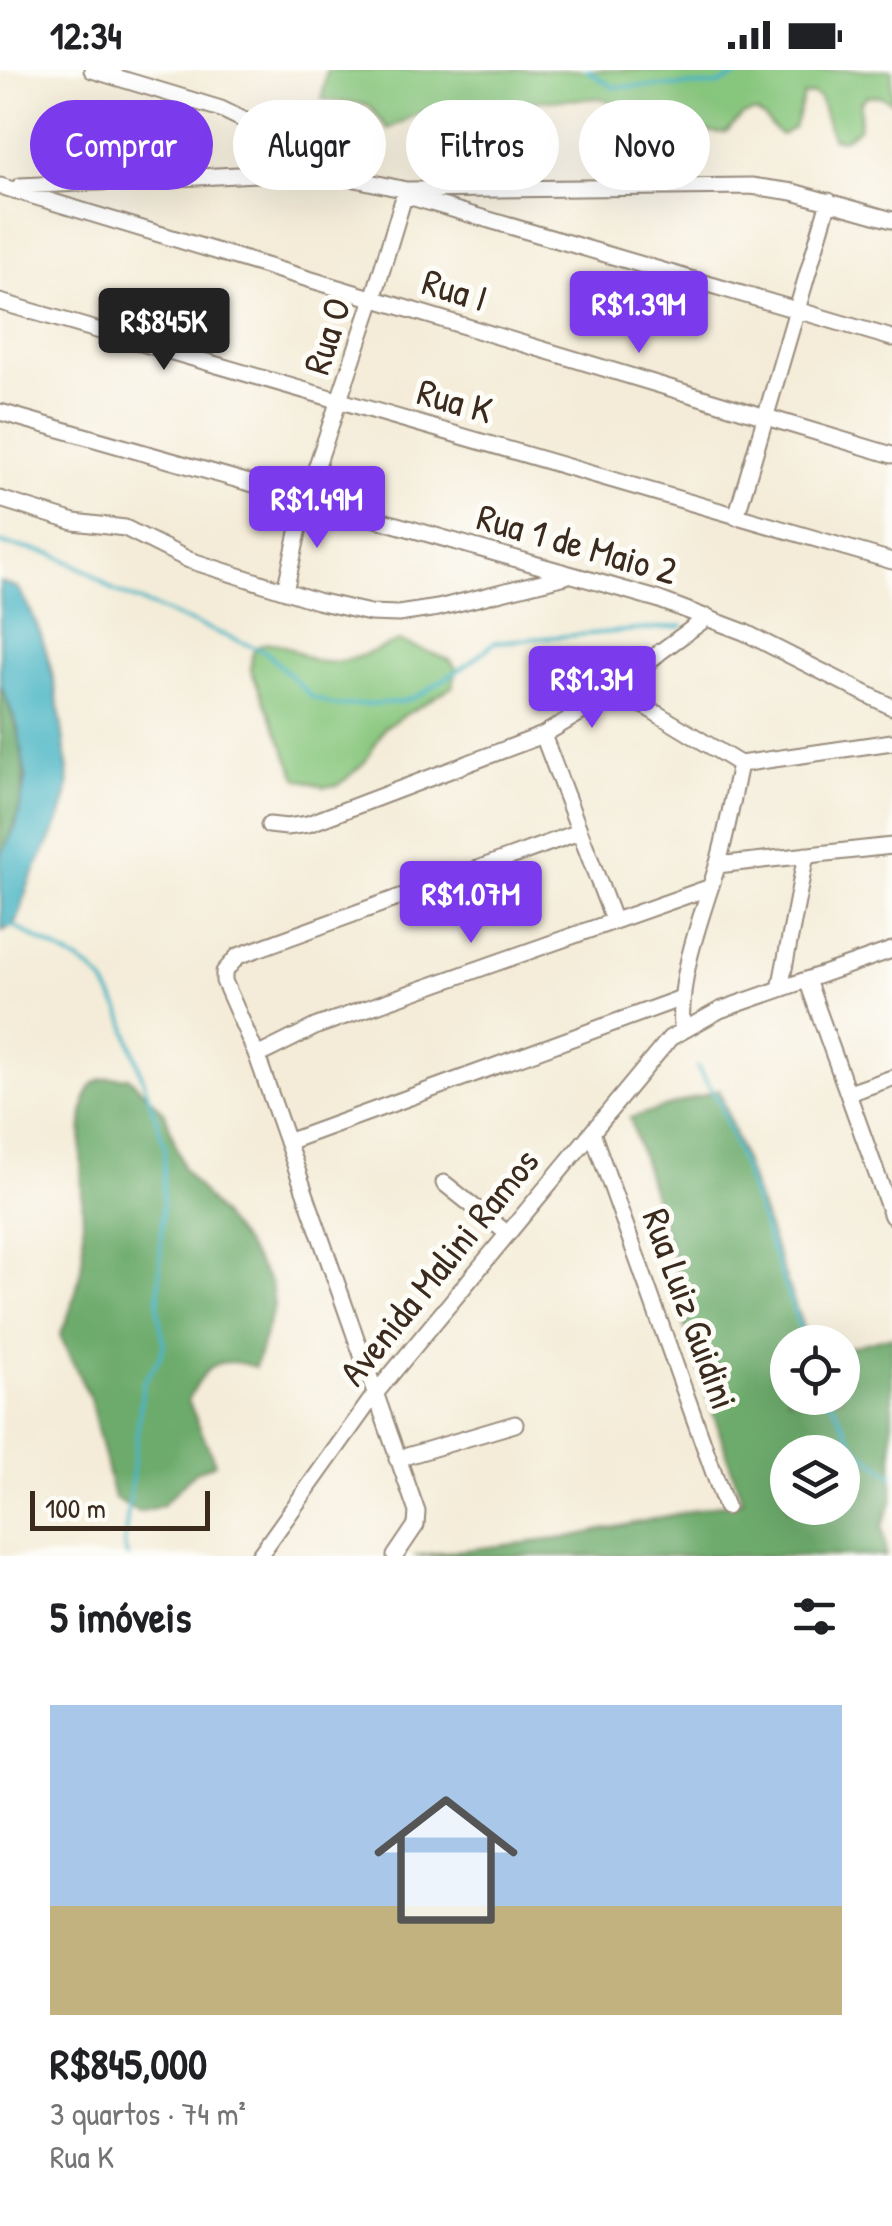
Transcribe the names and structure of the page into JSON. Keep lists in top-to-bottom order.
{
  "streets": {
    "street": [
      "Rua I",
      "Rua O",
      "Rua K",
      "Rua 1 de Maio 2",
      "Avenida Malini Ramos",
      "Rua Luiz Guidini"
    ]
  },
  "crossings": [
    ["Rua I", "Rua O"],
    ["Rua O", "Rua K"],
    ["Rua O", "Rua 1 de Maio 2"],
    ["Avenida Malini Ramos", "Rua Luiz Guidini"]
  ],
  "scale_bar": "100 m",
  "page": {
    "status": "12:34",
    "chip": [
      "Comprar",
      "Alugar",
      "Filtros",
      "Novo"
    ],
    "price": [
      "R$1.39M",
      "R$845K",
      "R$1.49M",
      "R$1.3M",
      "R$1.07M"
    ],
    "scale": "100 m",
    "heading": "5 imóveis",
    "list": [
      {
        "name": "R$845,000",
        "note": "3 quartos · 74 m² · Rua K"
      }
    ]
  }
}
